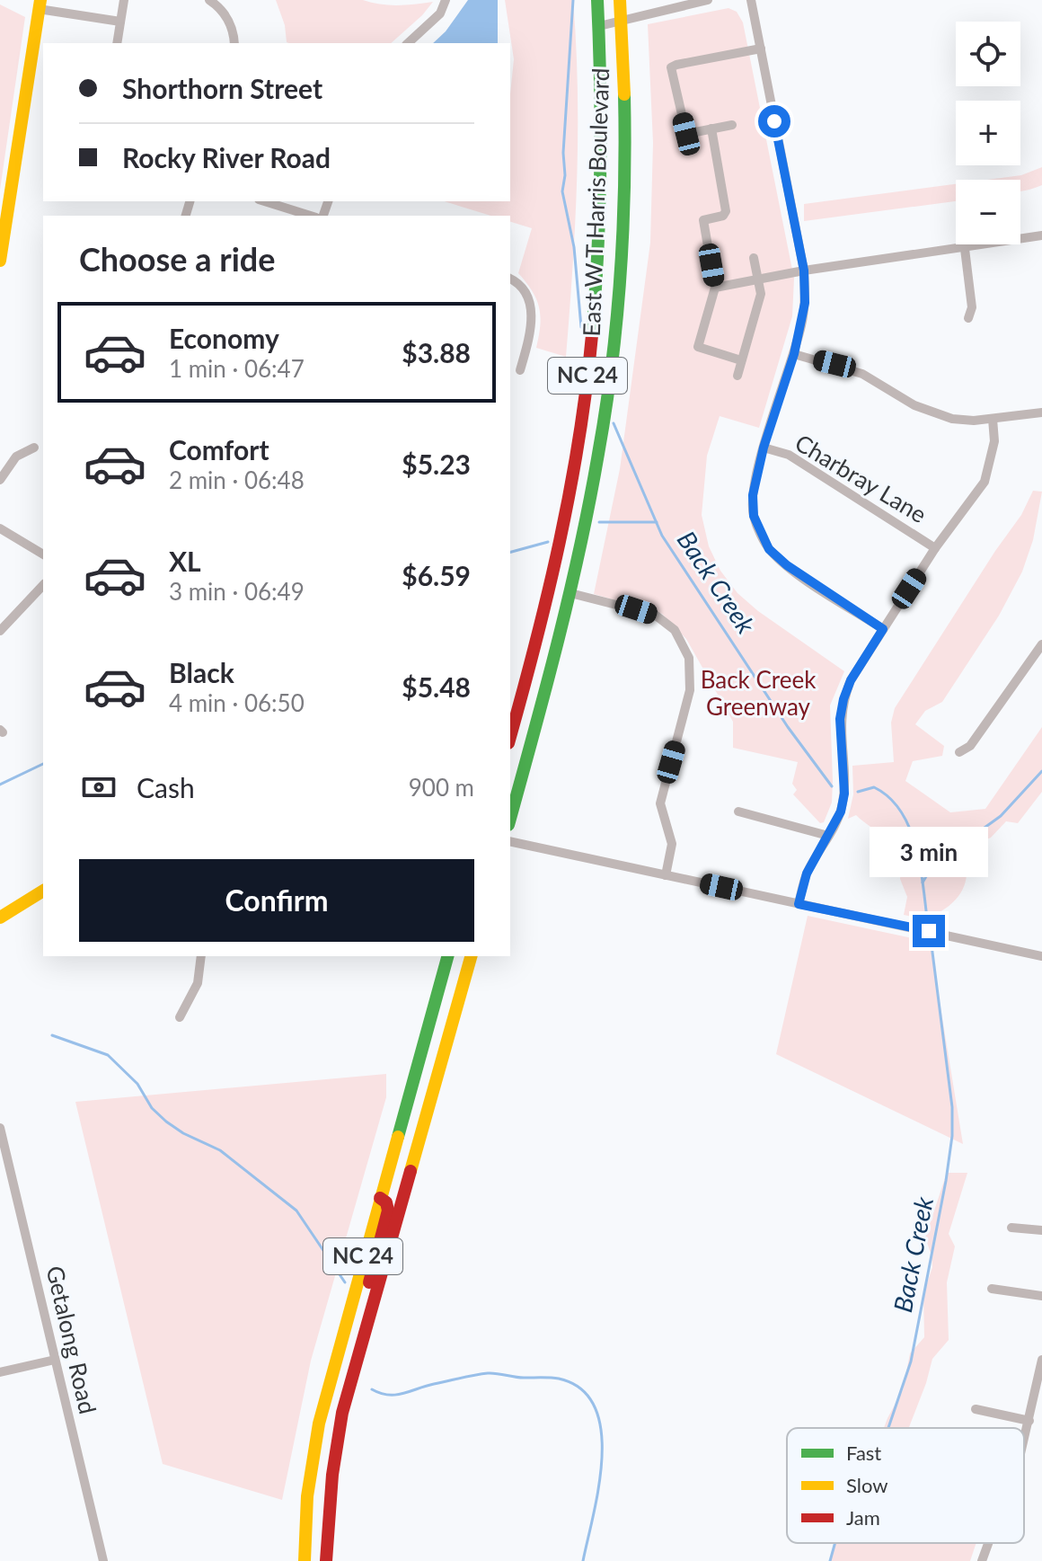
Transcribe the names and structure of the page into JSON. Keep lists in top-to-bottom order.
{
  "streets": {
    "main road": ["East W T Harris Boulevard", "NC 24"],
    "street": ["Charbray Lane", "Getalong Road"]
  },
  "water": ["Back Creek"],
  "parks": ["Back Creek Greenway"],
  "legend": ["Fast", "Slow", "Jam"],
  "page": {
    "map_buttons": ["+", "−"],
    "banner": ["Shorthorn Street", "Rocky River Road"],
    "heading": "Choose a ride",
    "list": [
      {
        "name": "Economy",
        "note": "1 min · 06:47",
        "value": "$3.88"
      },
      {
        "name": "Comfort",
        "note": "2 min · 06:48",
        "value": "$5.23"
      },
      {
        "name": "XL",
        "note": "3 min · 06:49",
        "value": "$6.59"
      },
      {
        "name": "Black",
        "note": "4 min · 06:50",
        "value": "$5.48"
      }
    ],
    "pay": ["Cash", "900 m"],
    "bubble": "3 min",
    "buttons": "Confirm"
  }
}
